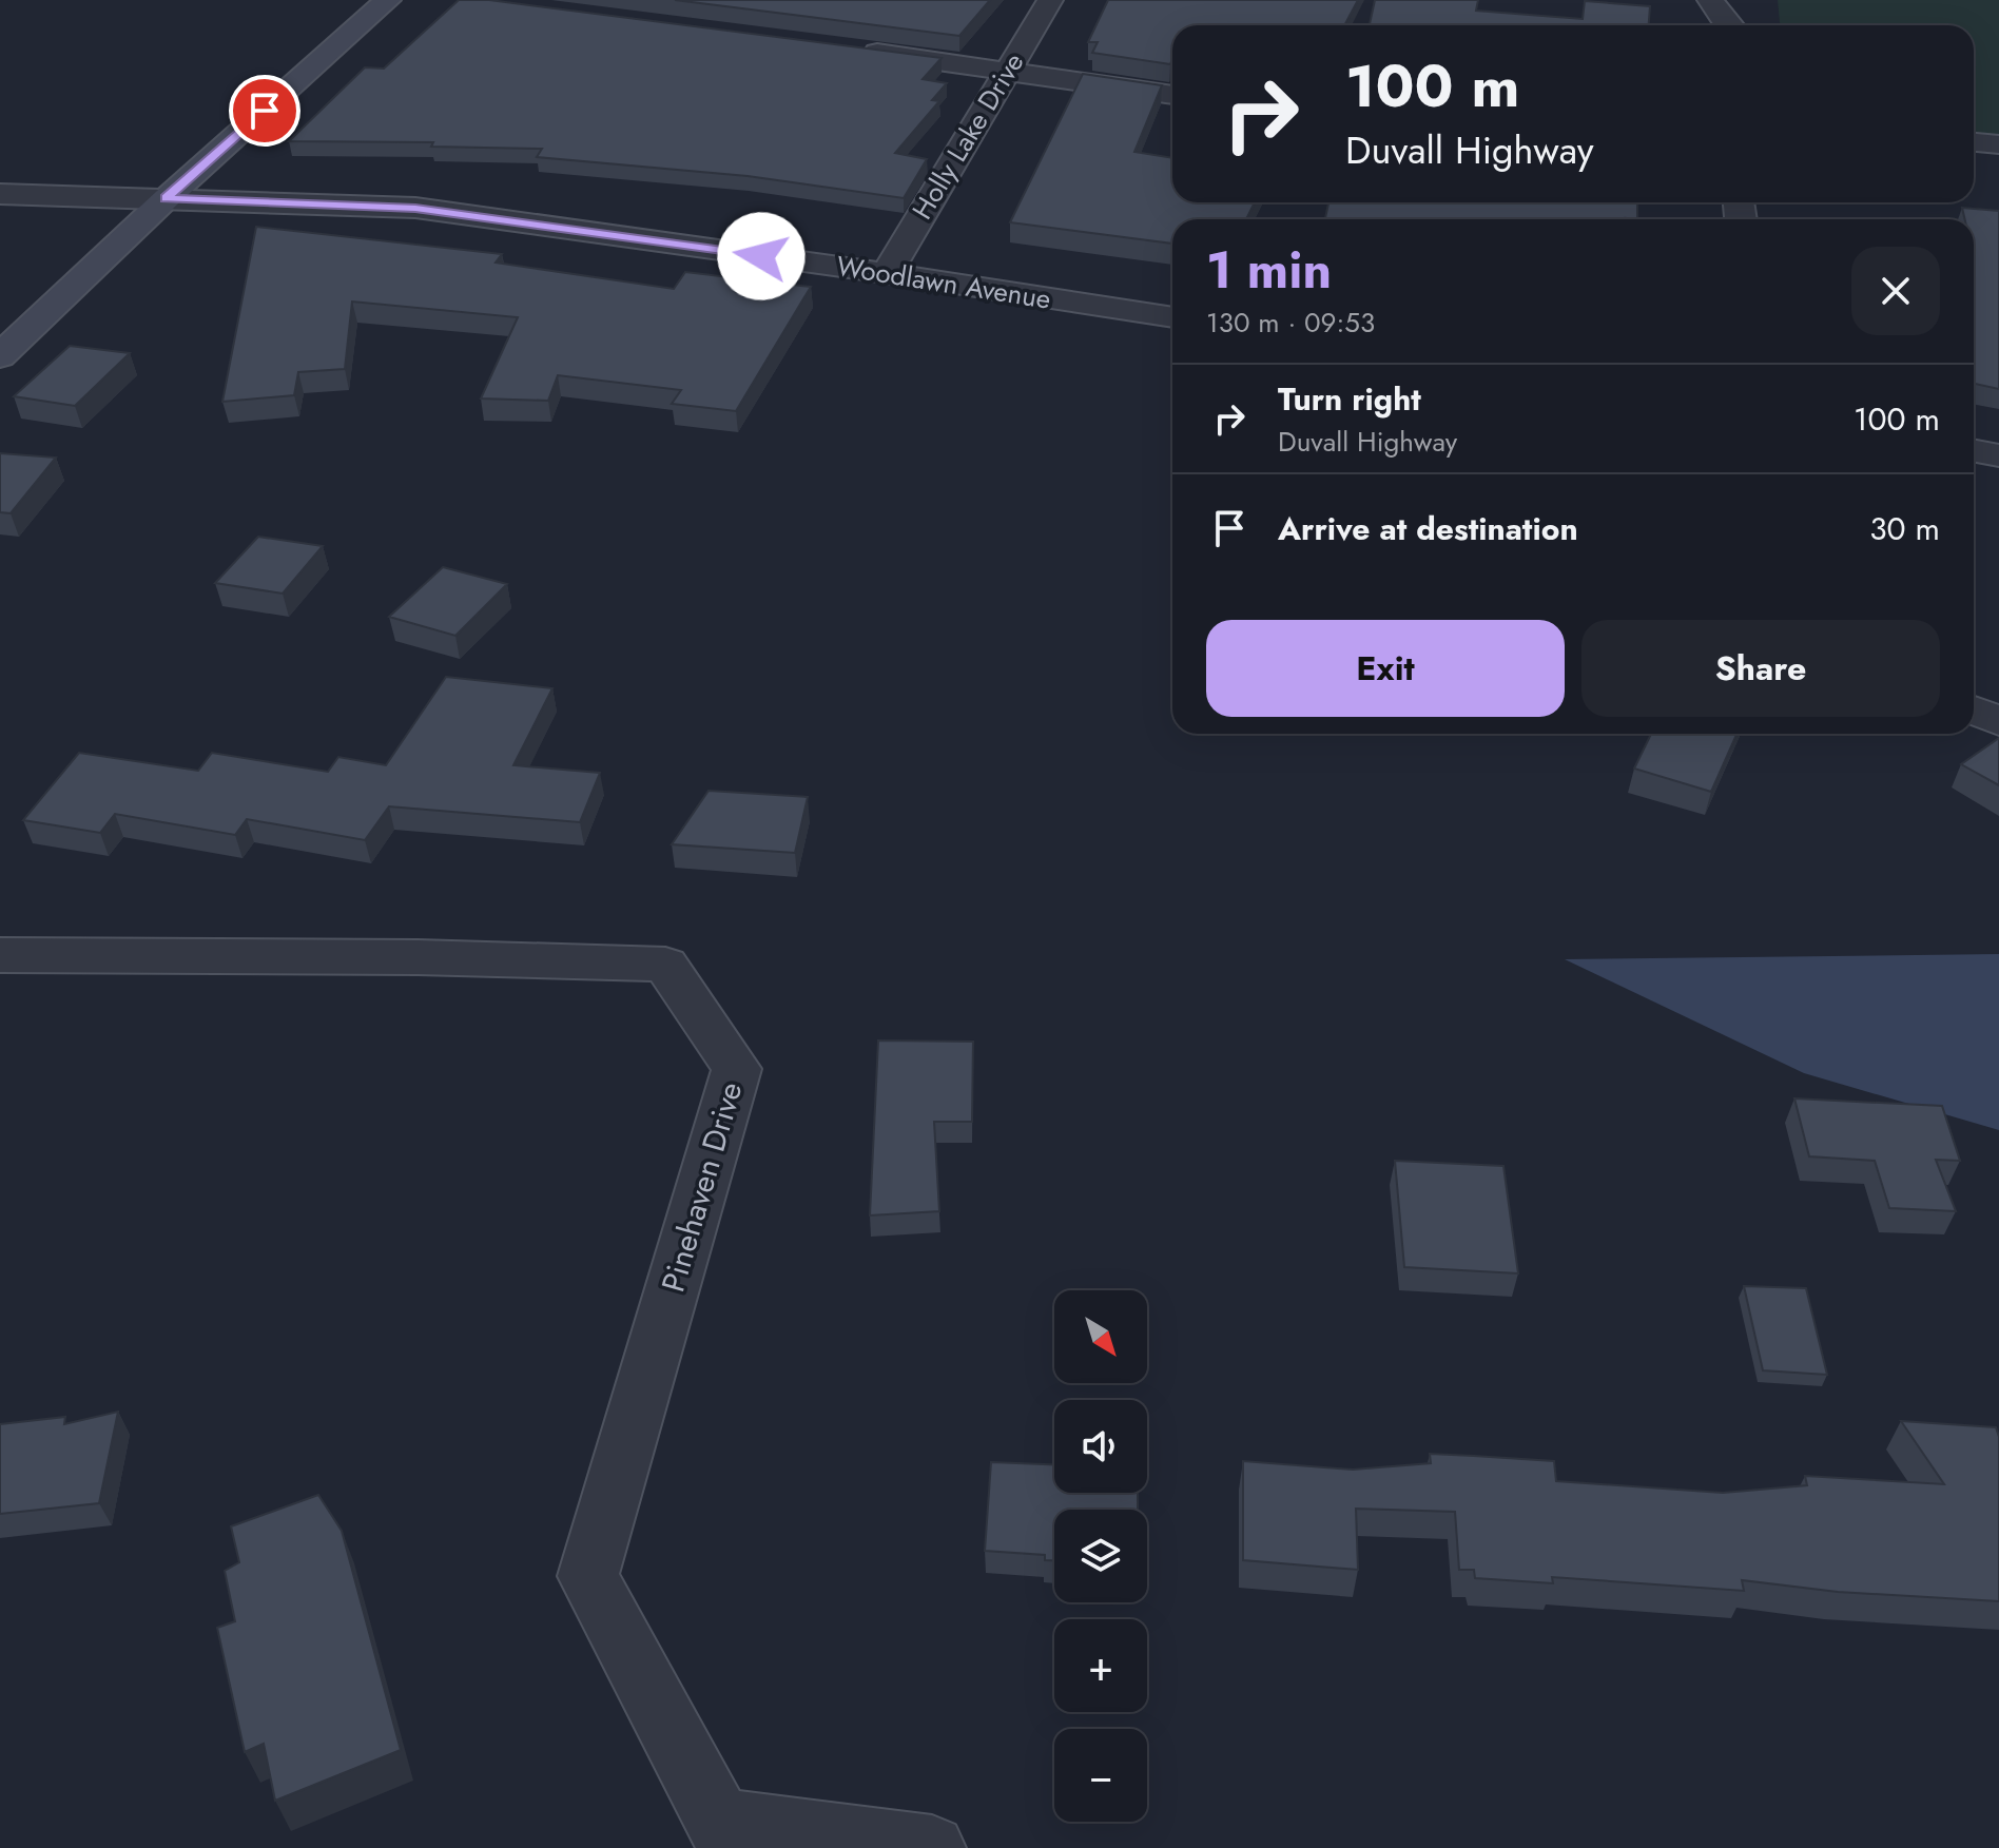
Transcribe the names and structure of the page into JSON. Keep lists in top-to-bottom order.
{
  "streets": {
    "street": ["Holly Lake Drive", "Woodlawn Avenue", "Pinehaven Drive"]
  },
  "crossings": [
    ["Holly Lake Drive", "Woodlawn Avenue"]
  ],
  "north": "bottom right",
  "page": {
    "turn": ["100 m", "Duvall Highway"],
    "heading": ["1 min", "130 m · 09:53"],
    "list": [
      {
        "name": "Turn right",
        "note": "Duvall Highway",
        "value": "100 m"
      },
      {
        "name": "Arrive at destination",
        "value": "30 m"
      }
    ],
    "buttons": ["Exit", "Share"],
    "map_buttons": ["+", "−"]
  }
}
